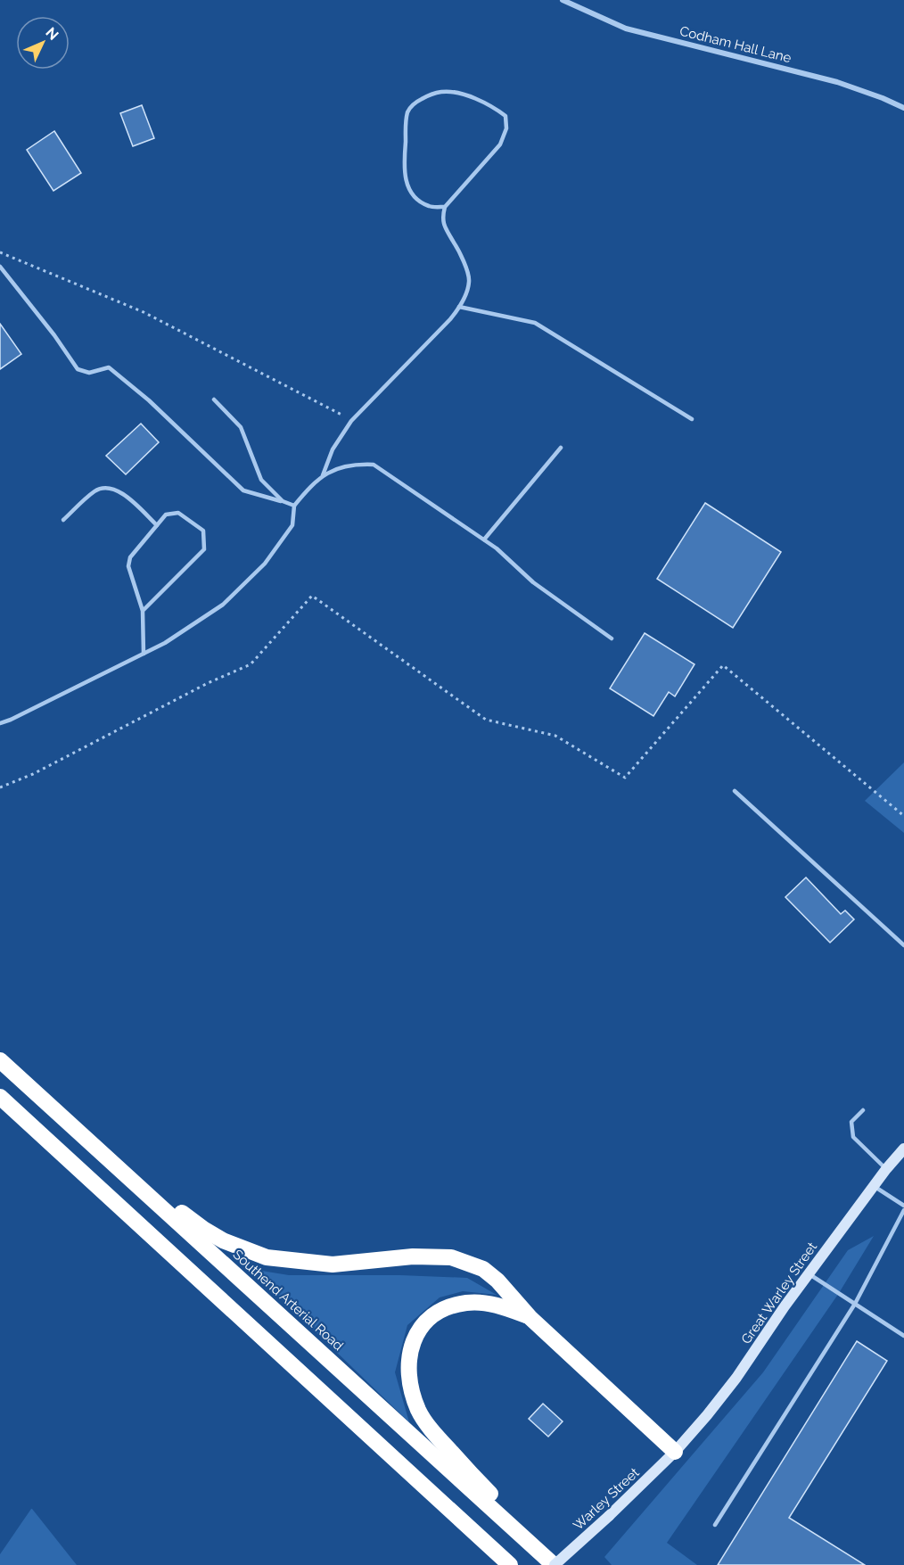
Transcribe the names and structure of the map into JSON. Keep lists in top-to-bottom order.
{
  "streets": {
    "highway": ["Southend Arterial Road"],
    "main road": ["Great Warley Street", "Warley Street"],
    "street": ["Codham Hall Lane"]
  },
  "crossings": [
    ["Great Warley Street", "Warley Street"],
    ["Southend Arterial Road", "Warley Street"]
  ],
  "north": "top right"
}
